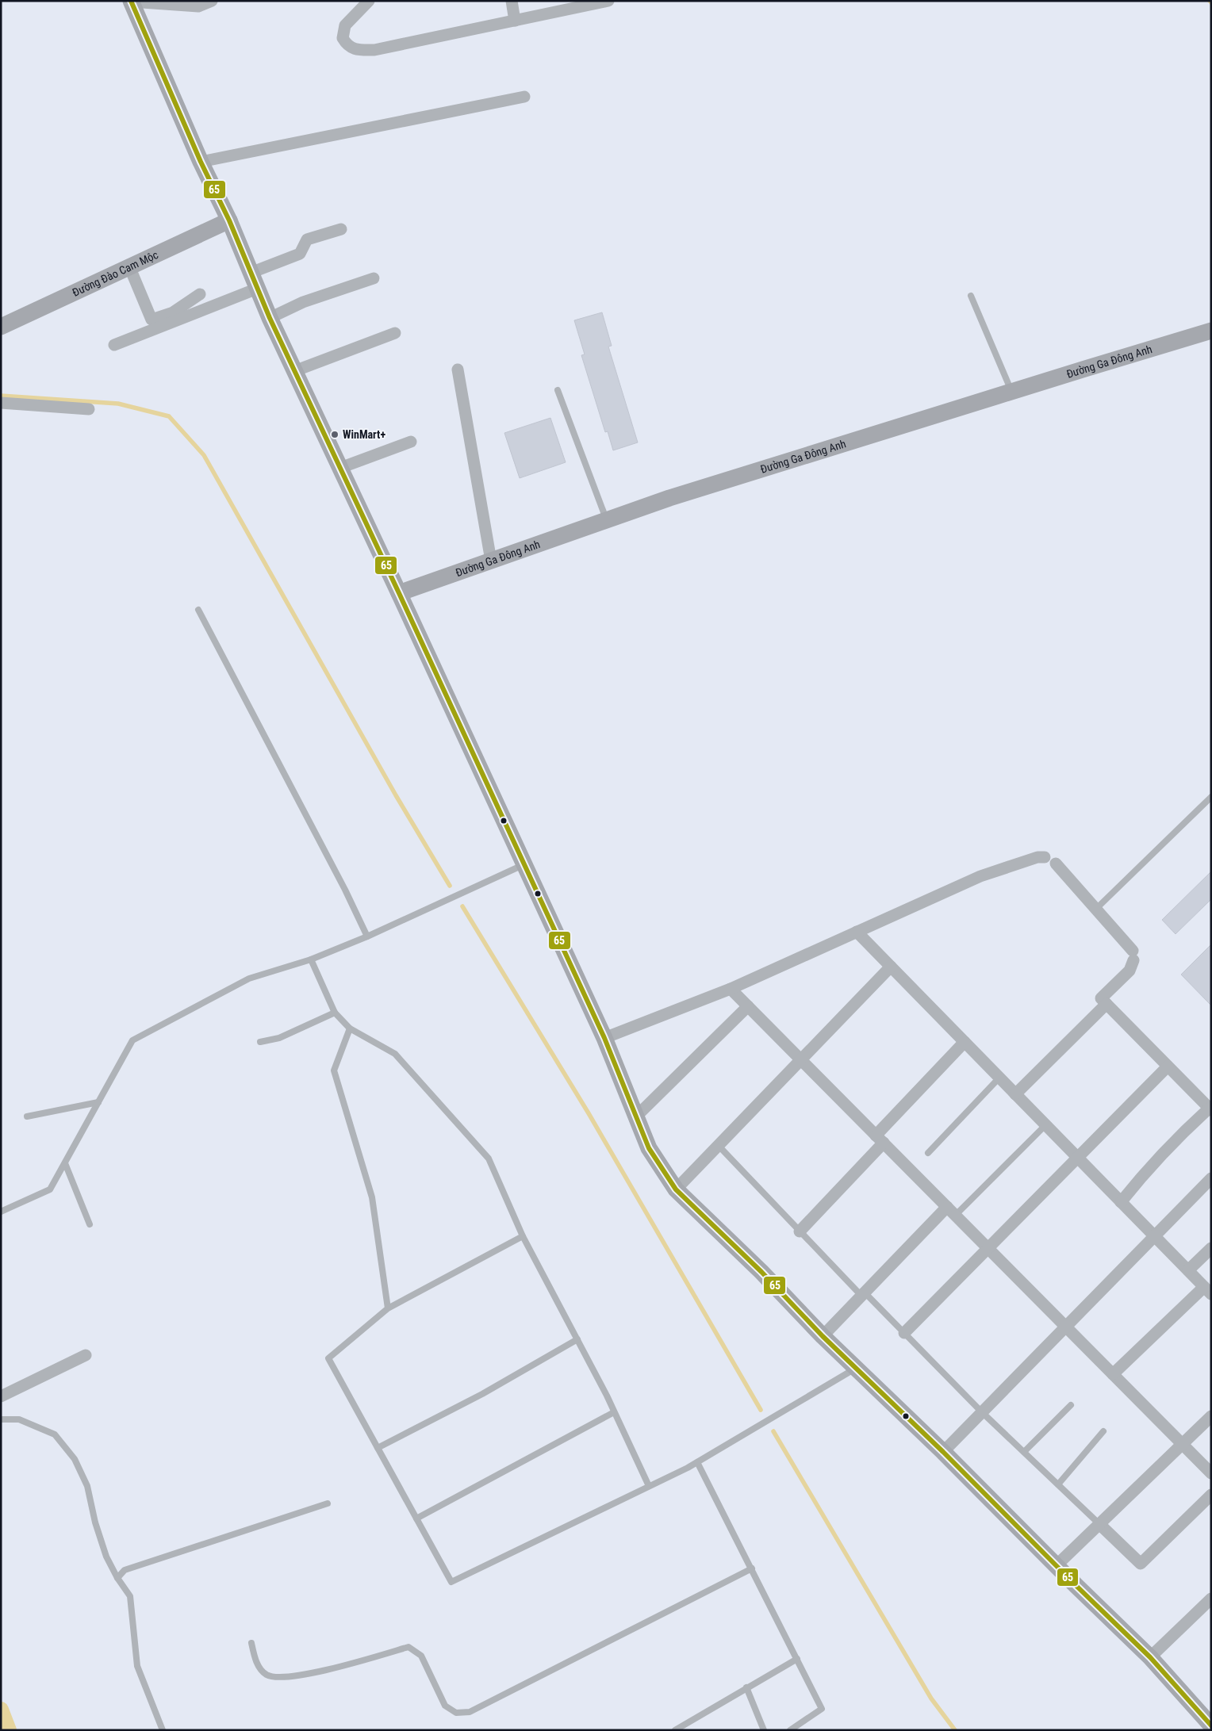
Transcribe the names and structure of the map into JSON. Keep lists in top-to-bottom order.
{
  "streets": {
    "street": ["Đường Đào Cam Mộc", "Đường Ga Đông Anh"]
  },
  "places": ["WinMart+"],
  "lines": ["transit line 65"]
}
